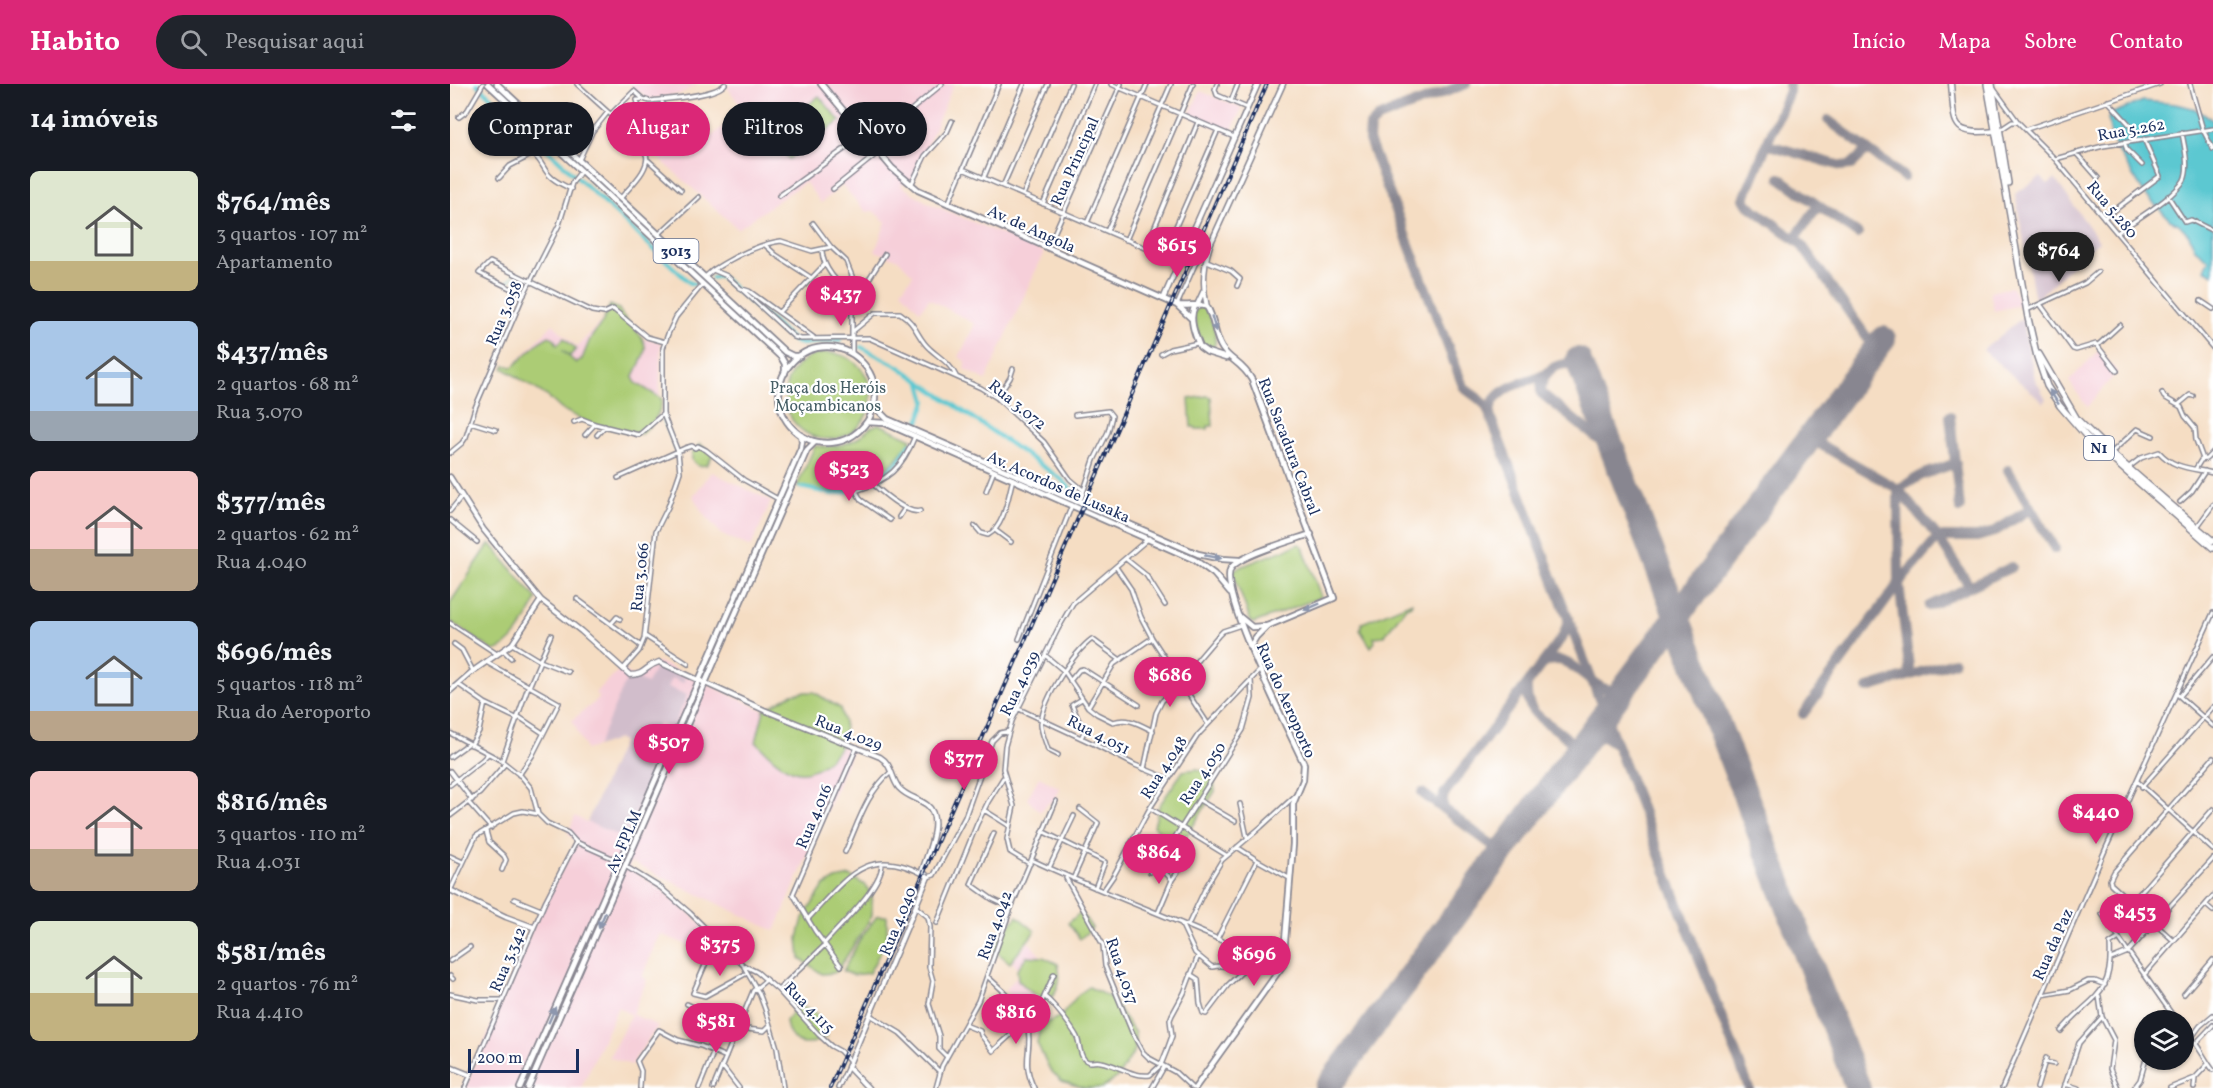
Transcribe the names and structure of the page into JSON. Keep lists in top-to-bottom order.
{
  "streets": {
    "highway": ["N1"],
    "main road": [
      "Av. de Angola",
      "3013",
      "Rua Sacadura Cabral",
      "Av. Acordos de Lusaka",
      "Rua do Aeroporto",
      "Av. FPLM"
    ],
    "street": [
      "Rua 5.262",
      "Rua Principal",
      "Rua 5.280",
      "Rua 3.058",
      "Rua 3.072",
      "Rua 3.066",
      "Rua 4.039",
      "Rua 4.029",
      "Rua 4.051",
      "Rua 4.048",
      "Rua 4.050",
      "Rua 4.016",
      "Rua 4.040",
      "Rua 4.042",
      "Rua da Paz",
      "Rua 3.342",
      "Rua 4.037",
      "Rua 4.115"
    ]
  },
  "crossings": [
    ["Rua 5.262", "Rua 5.280"],
    ["Rua Principal", "Av. de Angola"],
    ["Rua 5.280", "N1"],
    ["3013", "Rua 3.058"],
    ["3013", "Av. Acordos de Lusaka"],
    ["3013", "Rua 3.066"],
    ["3013", "Av. FPLM"],
    ["Rua Sacadura Cabral", "Rua do Aeroporto"],
    ["Av. Acordos de Lusaka", "Rua 4.039"],
    ["Av. Acordos de Lusaka", "Rua do Aeroporto"],
    ["Av. Acordos de Lusaka", "Av. FPLM"],
    ["Rua 3.066", "Rua 4.029"],
    ["Rua 4.039", "Rua do Aeroporto"],
    ["Rua 4.039", "Rua 4.051"],
    ["Rua 4.039", "Rua 4.048"],
    ["Rua 4.039", "Rua 4.040"],
    ["Rua 4.039", "Rua 4.042"],
    ["Rua 4.039", "Rua 4.037"],
    ["Rua do Aeroporto", "Rua 4.048"],
    ["Rua do Aeroporto", "Rua 4.037"],
    ["Rua 4.029", "Rua 4.016"],
    ["Rua 4.029", "Av. FPLM"],
    ["Rua 4.029", "Rua 4.040"],
    ["Rua 4.051", "Rua 4.048"],
    ["Rua 4.048", "Rua 4.050"],
    ["Av. FPLM", "Rua 4.115"],
    ["Rua 4.040", "Rua 4.115"]
  ],
  "parks": ["Praça dos Heróis Moçambicanos"],
  "scale_bar": "200 m",
  "page": {
    "header": "Habito",
    "search": "Pesquisar aqui",
    "nav": [
      "Início",
      "Mapa",
      "Sobre",
      "Contato"
    ],
    "heading": "14 imóveis",
    "chip": [
      "Comprar",
      "Alugar",
      "Filtros",
      "Novo"
    ],
    "list": [
      {
        "name": "$764/mês",
        "note": "3 quartos · 107 m² · Apartamento"
      },
      {
        "name": "$437/mês",
        "note": "2 quartos · 68 m² · Rua 3.070"
      },
      {
        "name": "$377/mês",
        "note": "2 quartos · 62 m² · Rua 4.040"
      },
      {
        "name": "$696/mês",
        "note": "5 quartos · 118 m² · Rua do Aeroporto"
      },
      {
        "name": "$816/mês",
        "note": "3 quartos · 110 m² · Rua 4.031"
      },
      {
        "name": "$581/mês",
        "note": "2 quartos · 76 m² · Rua 4.410"
      }
    ],
    "price": [
      "$615",
      "$764",
      "$437",
      "$523",
      "$686",
      "$507",
      "$377",
      "$440",
      "$864",
      "$453",
      "$375",
      "$696",
      "$816",
      "$581"
    ],
    "scale": "200 m"
  }
}
